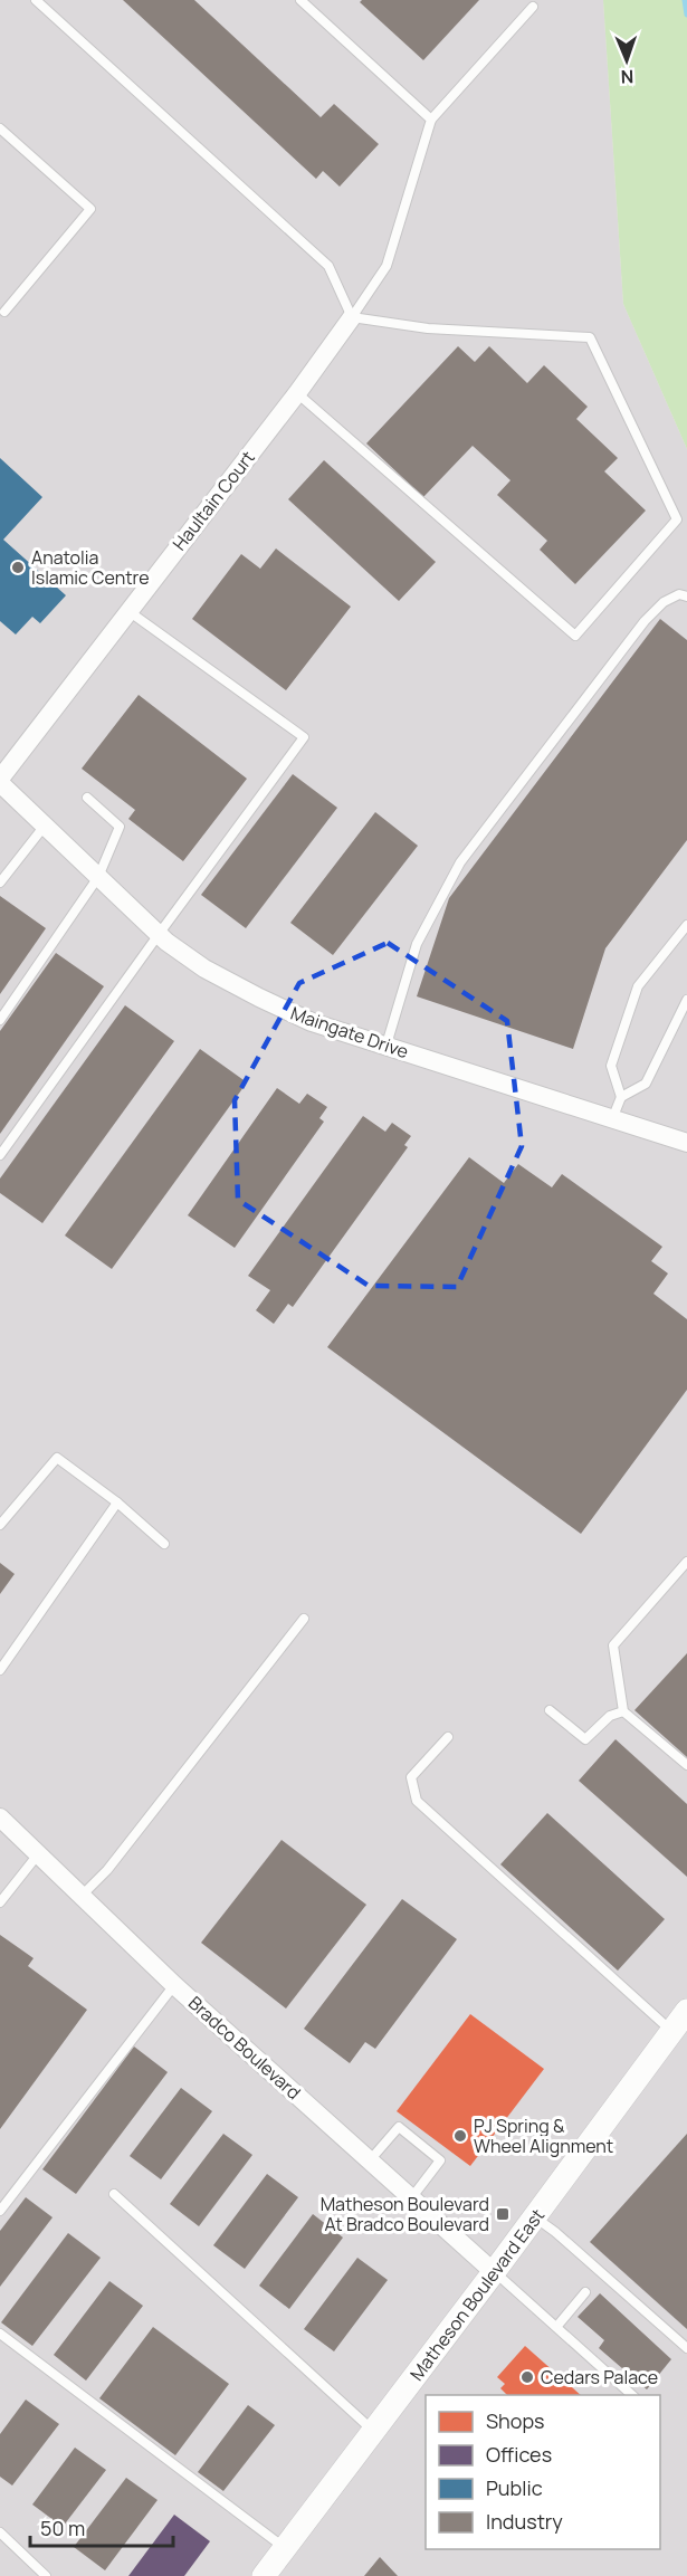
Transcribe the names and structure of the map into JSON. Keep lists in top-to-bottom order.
{
  "streets": {
    "street": [
      "Haultain Court",
      "Maingate Drive",
      "Bradco Boulevard",
      "Matheson Boulevard East"
    ]
  },
  "crossings": [
    ["Haultain Court", "Maingate Drive"],
    ["Bradco Boulevard", "Matheson Boulevard East"]
  ],
  "places": {
    "other": ["Anatolia Islamic Centre", "PJ Spring & Wheel Alignment", "Cedars Palace"],
    "transit": ["Matheson Boulevard At Bradco Boulevard"]
  },
  "legend": [
    "Shops",
    "Offices",
    "Public",
    "Industry"
  ],
  "scale_bar": "50 m",
  "north": "bottom"
}
